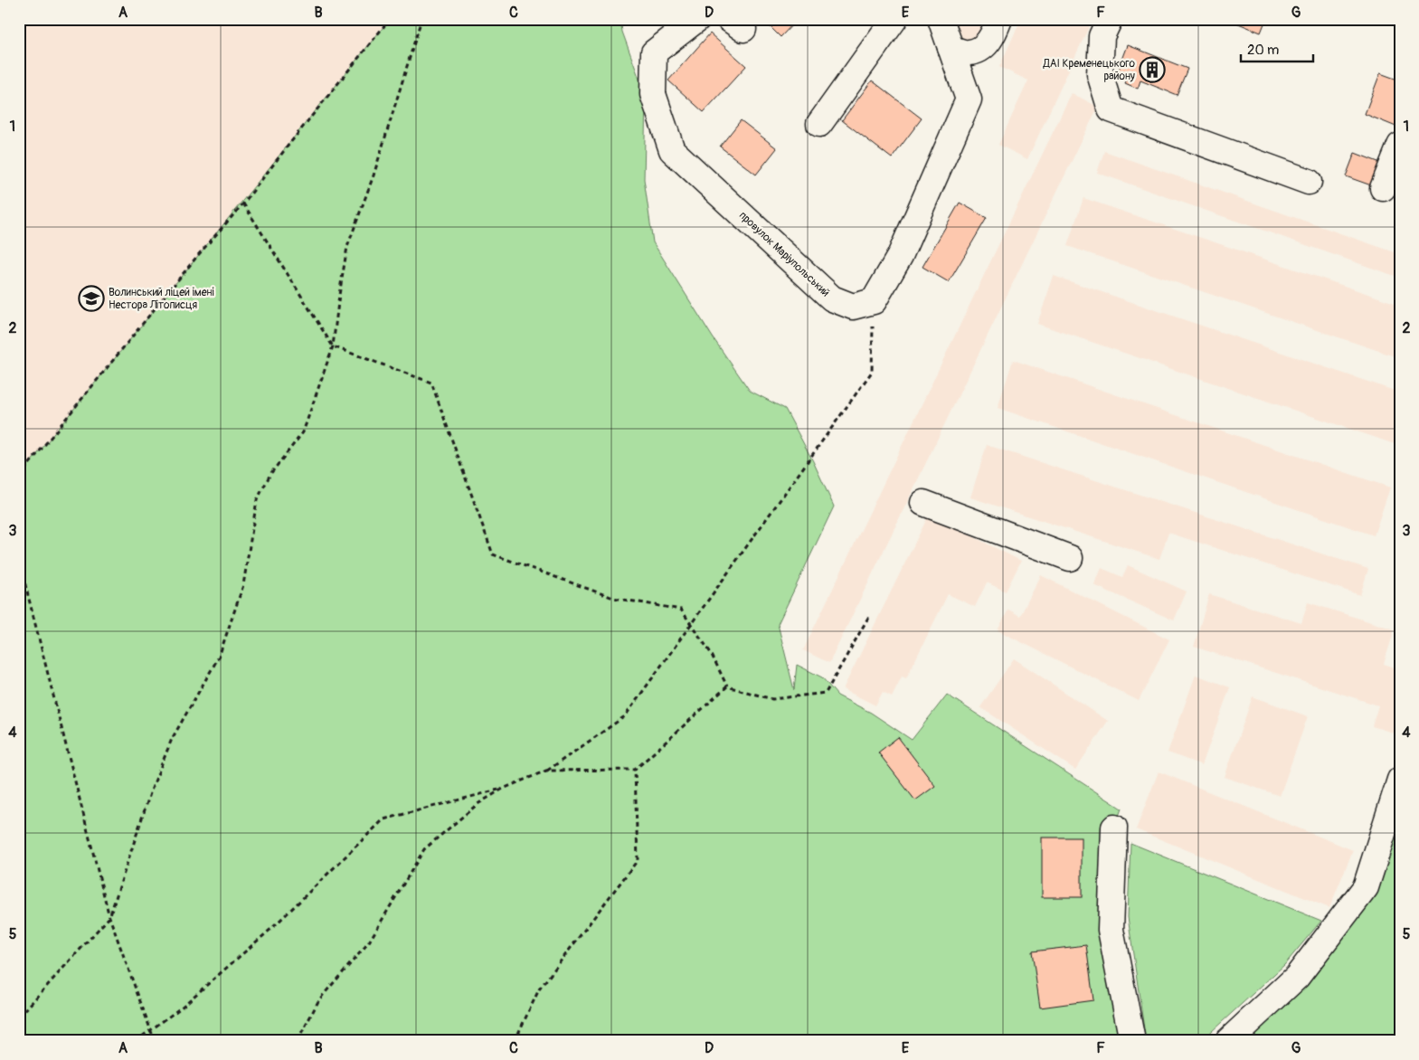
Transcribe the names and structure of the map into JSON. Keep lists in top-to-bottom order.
{
  "streets": {
    "street": ["провулок Маріупольський"]
  },
  "places": {
    "building": ["ДАІ Кременецького району"],
    "school or university": ["Волинський ліцей імені Нестора Літописця"]
  },
  "scale_bar": "20 m",
  "grid": {
    "columns": [
      "A",
      "B",
      "C",
      "D",
      "E",
      "F",
      "G"
    ],
    "rows": [
      "1",
      "2",
      "3",
      "4",
      "5"
    ]
  }
}
